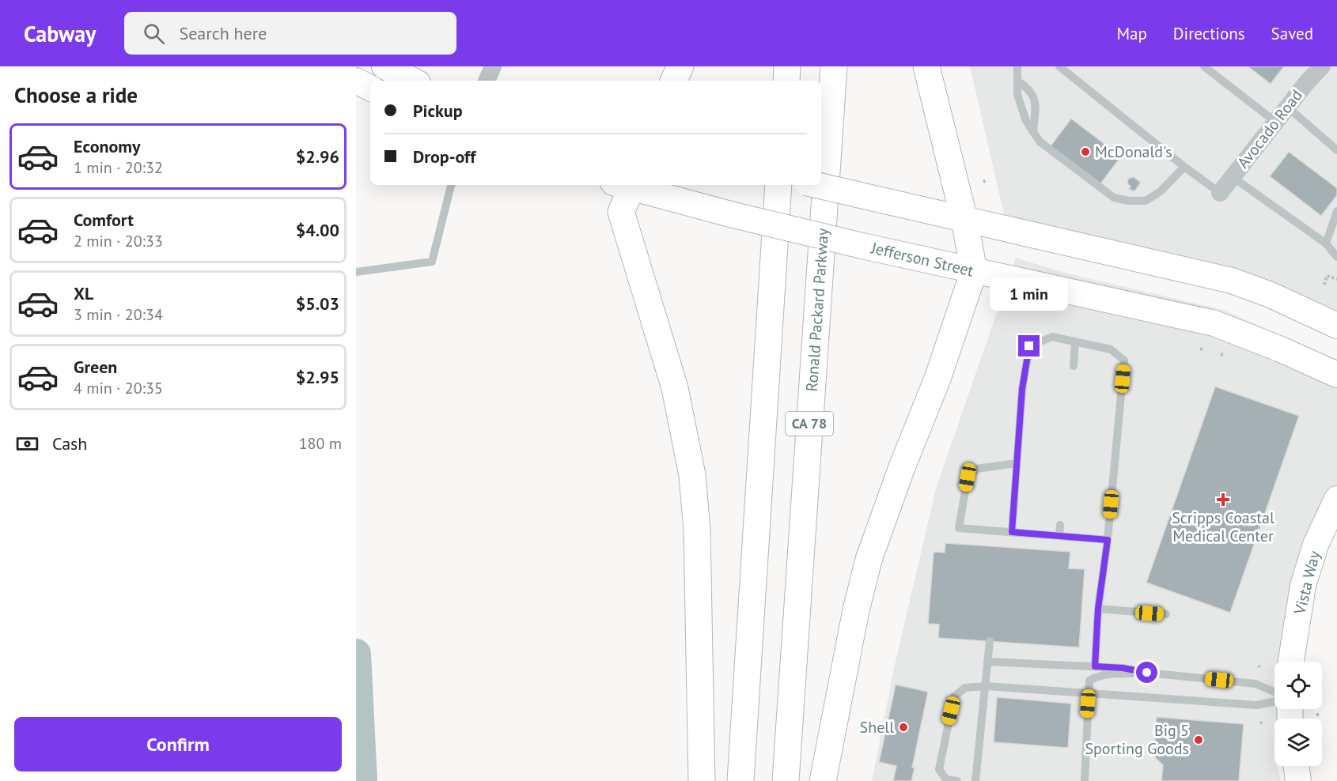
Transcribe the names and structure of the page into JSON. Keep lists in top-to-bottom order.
{
  "streets": {
    "highway": ["Ronald Packard Parkway", "CA 78"],
    "main road": ["Jefferson Street", "Vista Way"],
    "street": ["Avocado Road"]
  },
  "places": {
    "other": ["McDonald's", "Shell", "Big 5 Sporting Goods"],
    "health": ["Scripps Coastal Medical Center"]
  },
  "page": {
    "header": "Cabway",
    "search": "Search here",
    "nav": ["Map", "Directions", "Saved"],
    "heading": "Choose a ride",
    "banner": ["Pickup", "Drop-off"],
    "list": [
      {
        "name": "Economy",
        "note": "1 min · 20:32",
        "value": "$2.96"
      },
      {
        "name": "Comfort",
        "note": "2 min · 20:33",
        "value": "$4.00"
      },
      {
        "name": "XL",
        "note": "3 min · 20:34",
        "value": "$5.03"
      },
      {
        "name": "Green",
        "note": "4 min · 20:35",
        "value": "$2.95"
      }
    ],
    "bubble": "1 min",
    "pay": ["Cash", "180 m"],
    "buttons": "Confirm"
  }
}
